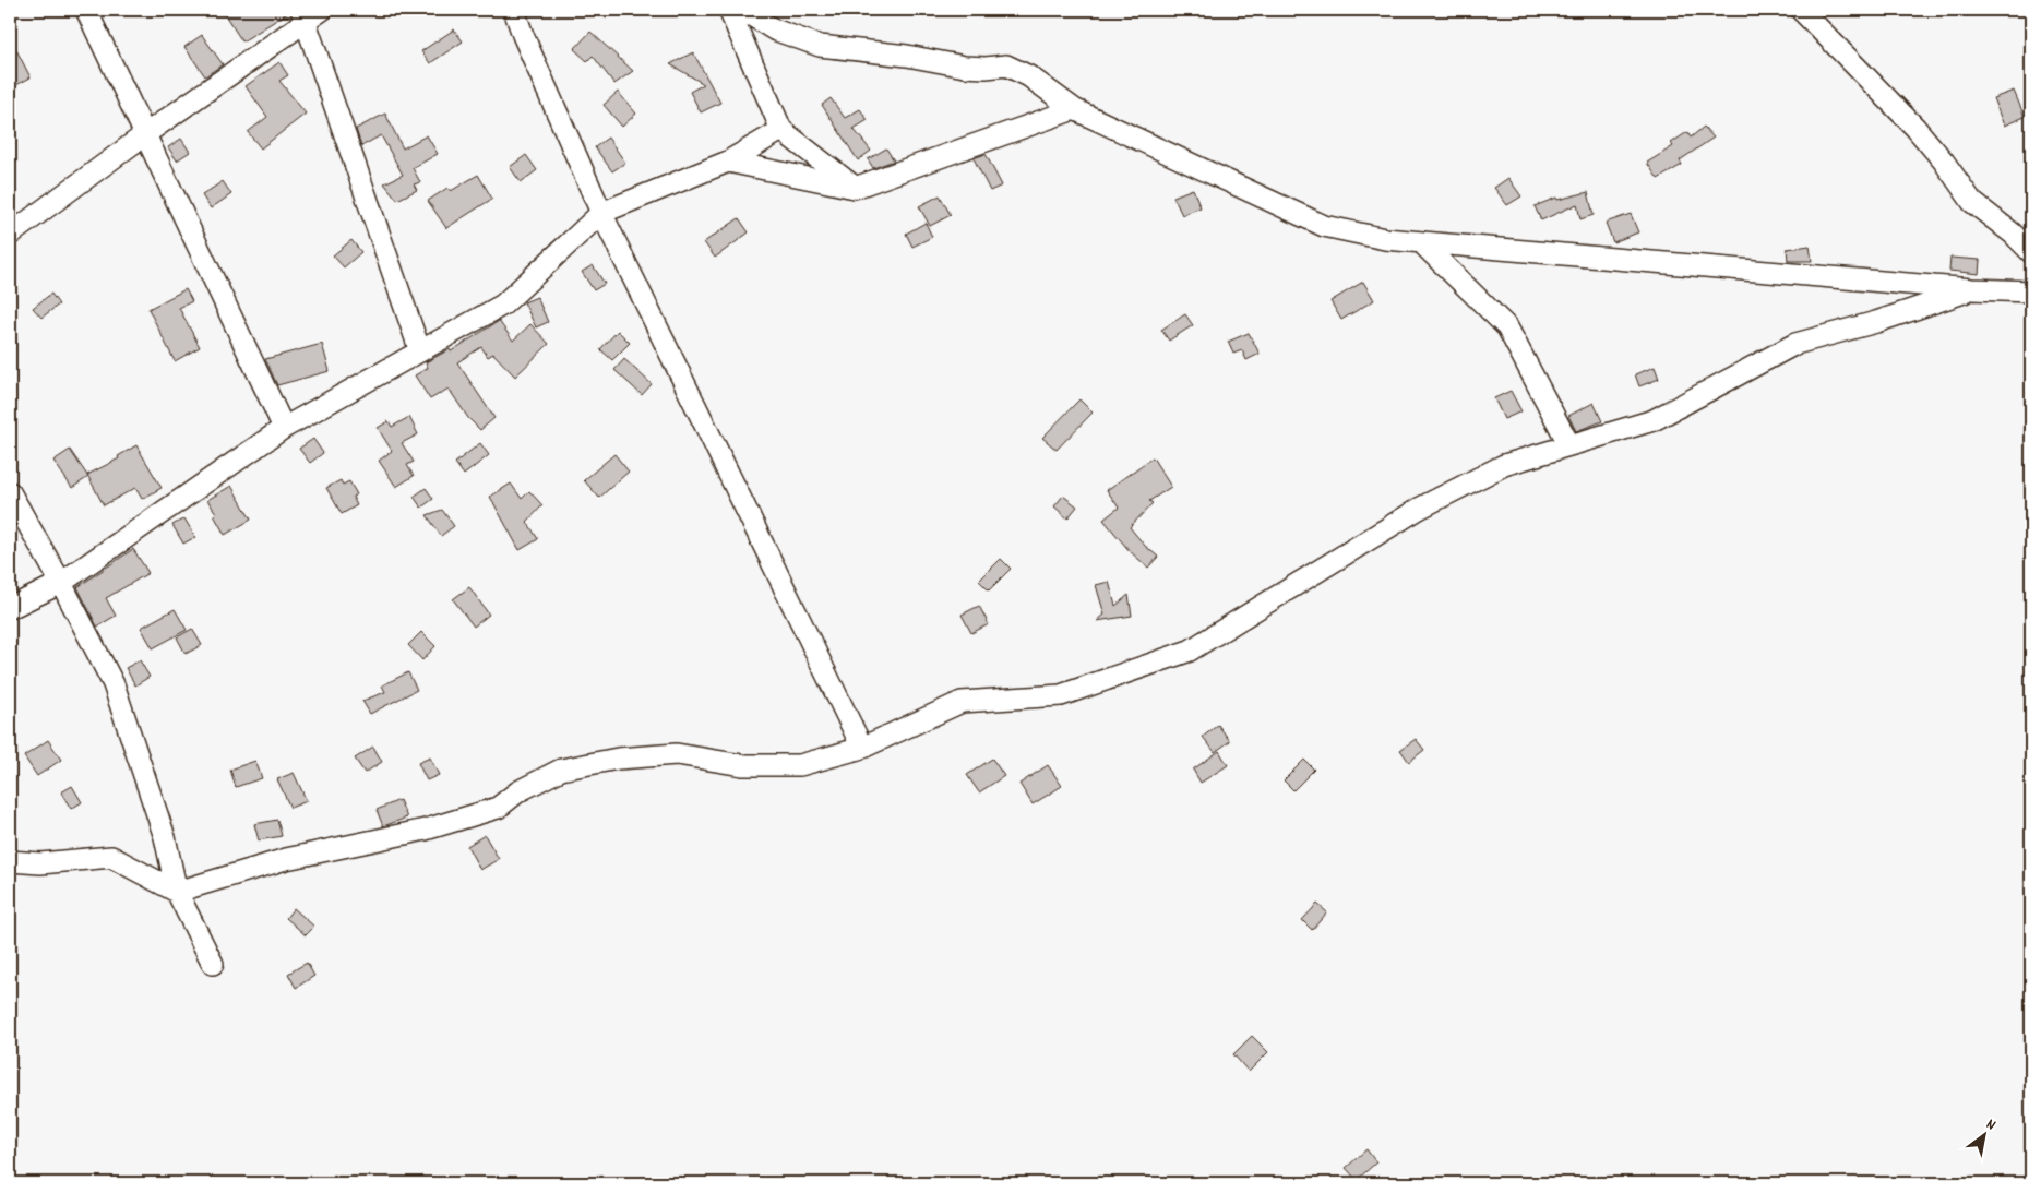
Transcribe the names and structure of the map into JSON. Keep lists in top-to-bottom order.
{
  "north": "top right"
}
